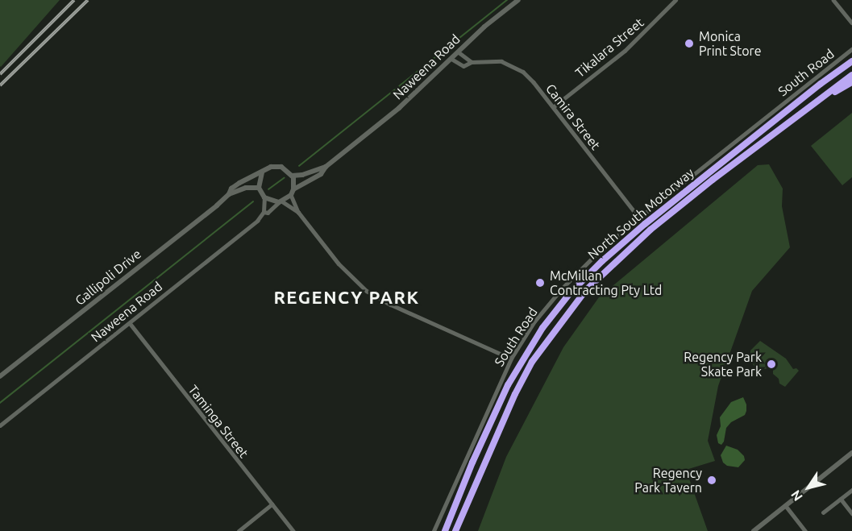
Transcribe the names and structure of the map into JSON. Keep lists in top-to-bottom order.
{
  "streets": {
    "highway": ["North South Motorway"],
    "street": [
      "Tikalara Street",
      "Naweena Road",
      "South Road",
      "Camira Street",
      "Gallipoli Drive",
      "Taminga Street"
    ]
  },
  "crossings": [
    ["Tikalara Street", "Camira Street"],
    ["Naweena Road", "Camira Street"],
    ["Naweena Road", "Gallipoli Drive"],
    ["Naweena Road", "Taminga Street"],
    ["South Road", "Camira Street"]
  ],
  "districts": ["REGENCY PARK"],
  "places": [
    "Monica Print Store",
    "McMillan Contracting Pty Ltd",
    "Regency Park Skate Park",
    "Regency Park Tavern"
  ],
  "north": "bottom left"
}
